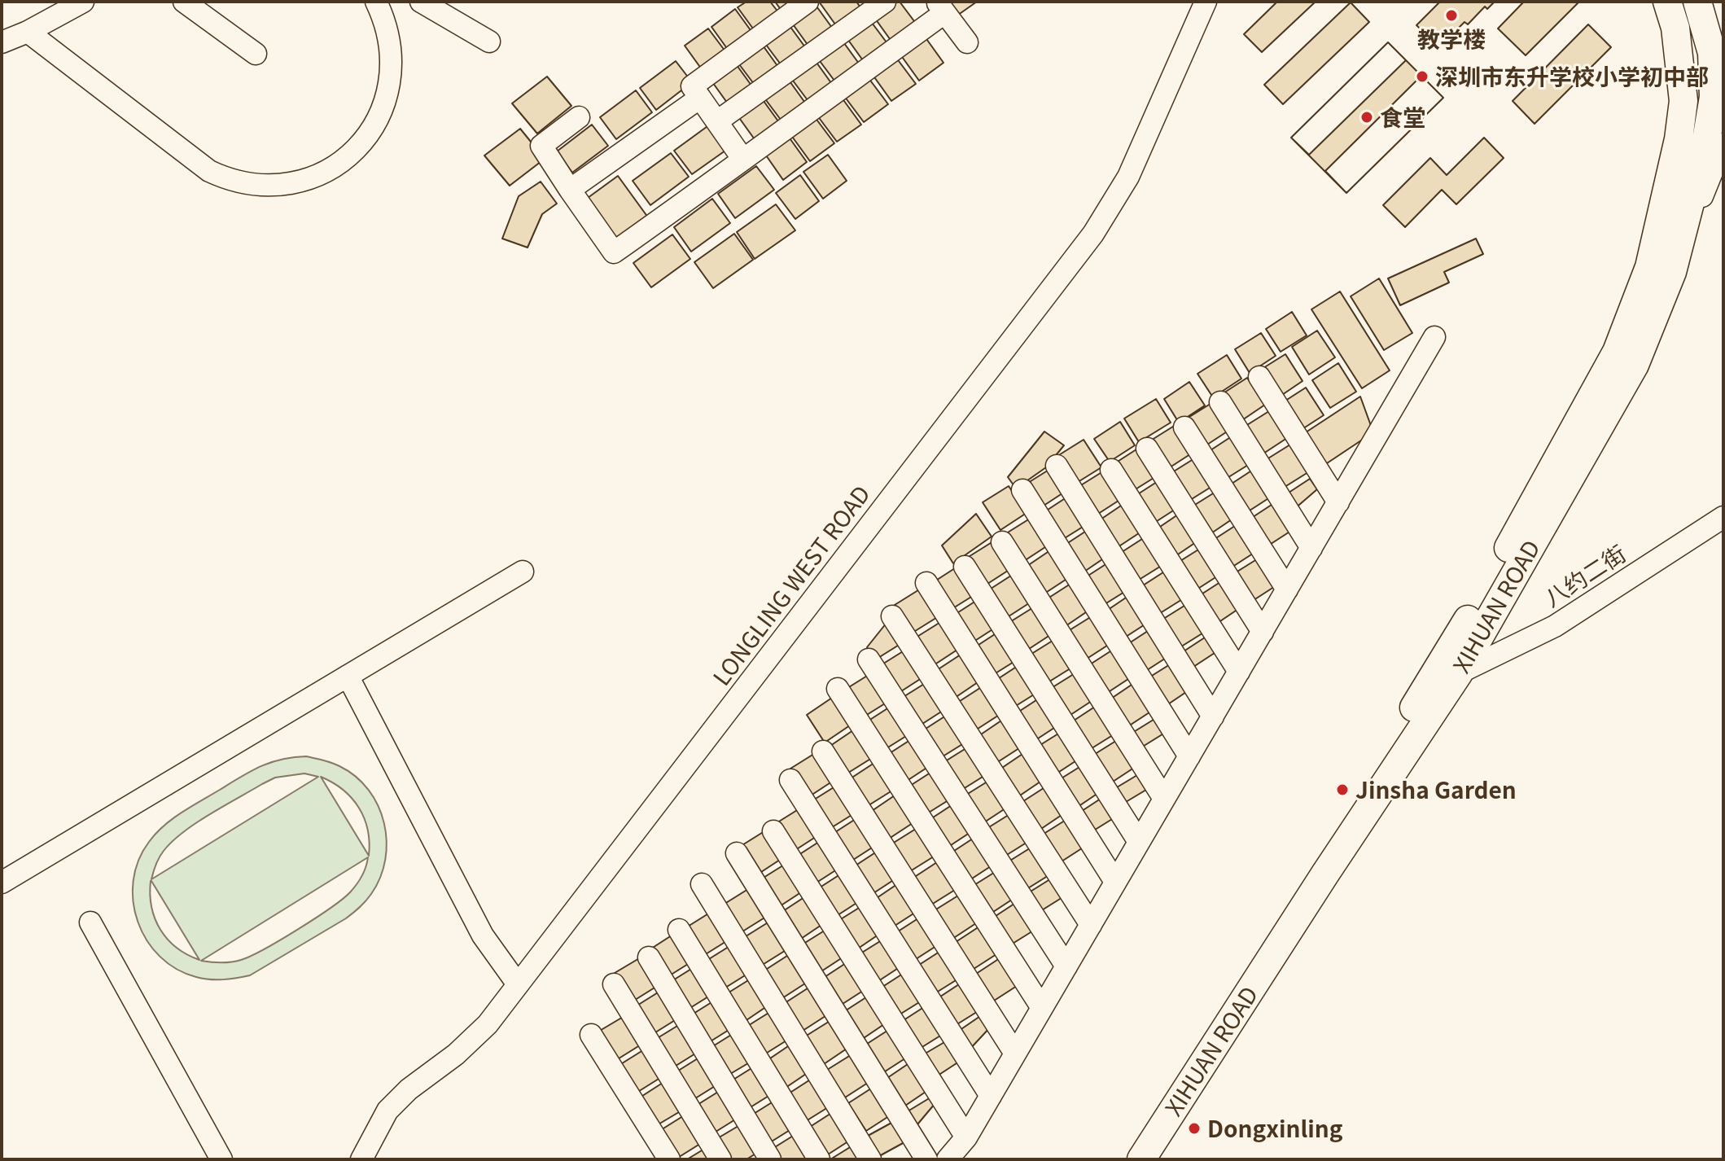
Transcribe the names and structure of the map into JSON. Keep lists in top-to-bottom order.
{
  "streets": {
    "main road": ["XIHUAN ROAD"],
    "street": ["八约二街", "LONGLING WEST ROAD"]
  },
  "crossings": [
    ["八约二街", "XIHUAN ROAD"]
  ],
  "places": [
    "教学楼",
    "深圳市东升学校小学初中部",
    "食堂",
    "Jinsha Garden",
    "Dongxinling"
  ]
}
